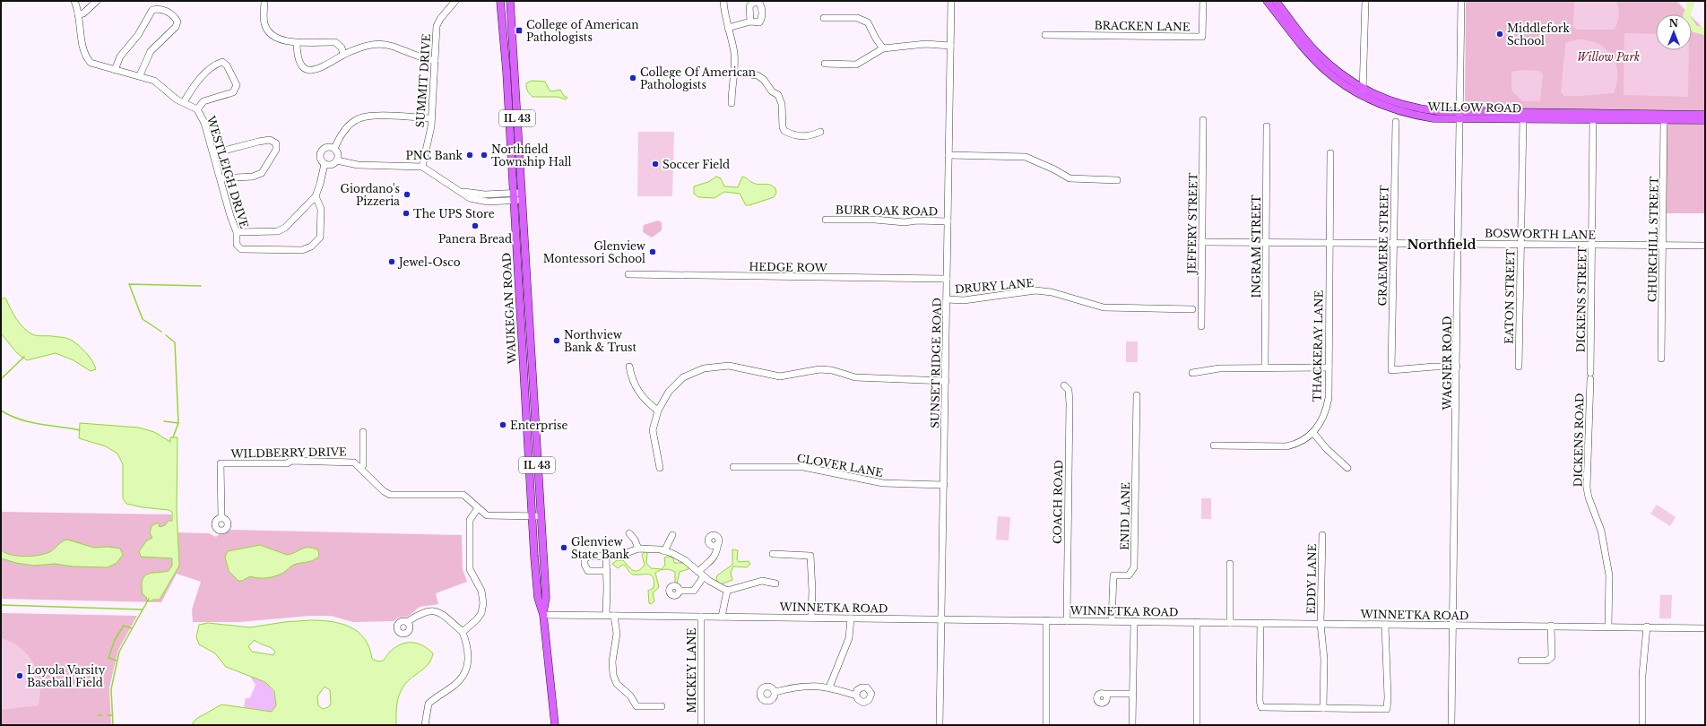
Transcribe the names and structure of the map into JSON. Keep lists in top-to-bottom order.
{
  "streets": {
    "main road": ["WILLOW ROAD", "IL 43", "WAUKEGAN ROAD"],
    "street": [
      "BRACKEN LANE",
      "SUMMIT DRIVE",
      "WESTLEIGH DRIVE",
      "BURR OAK ROAD",
      "JEFFERY STREET",
      "BOSWORTH LANE",
      "CHURCHILL STREET",
      "GRAEMERE STREET",
      "INGRAM STREET",
      "HEDGE ROW",
      "DRURY LANE",
      "EATON STREET",
      "DICKENS STREET",
      "THACKERAY LANE",
      "SUNSET RIDGE ROAD",
      "WAGNER ROAD",
      "DICKENS ROAD",
      "WILDBERRY DRIVE",
      "CLOVER LANE",
      "COACH ROAD",
      "ENID LANE",
      "EDDY LANE",
      "WINNETKA ROAD",
      "MICKEY LANE"
    ]
  },
  "crossings": [
    ["WILLOW ROAD", "CHURCHILL STREET"],
    ["WILLOW ROAD", "EATON STREET"],
    ["WILLOW ROAD", "DICKENS STREET"],
    ["WILLOW ROAD", "WAGNER ROAD"],
    ["BURR OAK ROAD", "SUNSET RIDGE ROAD"],
    ["JEFFERY STREET", "BOSWORTH LANE"],
    ["BOSWORTH LANE", "CHURCHILL STREET"],
    ["BOSWORTH LANE", "GRAEMERE STREET"],
    ["BOSWORTH LANE", "INGRAM STREET"],
    ["BOSWORTH LANE", "EATON STREET"],
    ["BOSWORTH LANE", "DICKENS STREET"],
    ["BOSWORTH LANE", "THACKERAY LANE"],
    ["BOSWORTH LANE", "WAGNER ROAD"],
    ["GRAEMERE STREET", "WAGNER ROAD"],
    ["HEDGE ROW", "SUNSET RIDGE ROAD"],
    ["DRURY LANE", "SUNSET RIDGE ROAD"],
    ["DICKENS STREET", "DICKENS ROAD"],
    ["WAUKEGAN ROAD", "WILDBERRY DRIVE"],
    ["WAUKEGAN ROAD", "WINNETKA ROAD"],
    ["SUNSET RIDGE ROAD", "CLOVER LANE"],
    ["SUNSET RIDGE ROAD", "WINNETKA ROAD"],
    ["WAGNER ROAD", "WINNETKA ROAD"],
    ["DICKENS ROAD", "WINNETKA ROAD"],
    ["COACH ROAD", "WINNETKA ROAD"],
    ["ENID LANE", "WINNETKA ROAD"],
    ["EDDY LANE", "WINNETKA ROAD"],
    ["WINNETKA ROAD", "MICKEY LANE"]
  ],
  "districts": ["Northfield"],
  "parks": ["Willow Park"],
  "places": {
    "transit": ["College of American Pathologists"],
    "other": [
      "Middlefork School",
      "College Of American Pathologists",
      "PNC Bank",
      "Northfield Township Hall",
      "Soccer Field",
      "Giordano's Pizzeria",
      "The UPS Store",
      "Panera Bread",
      "Glenview Montessori School",
      "Jewel-Osco",
      "Northview Bank & Trust",
      "Enterprise",
      "Glenview State Bank",
      "Loyola Varsity Baseball Field"
    ]
  },
  "north": "top"
}
